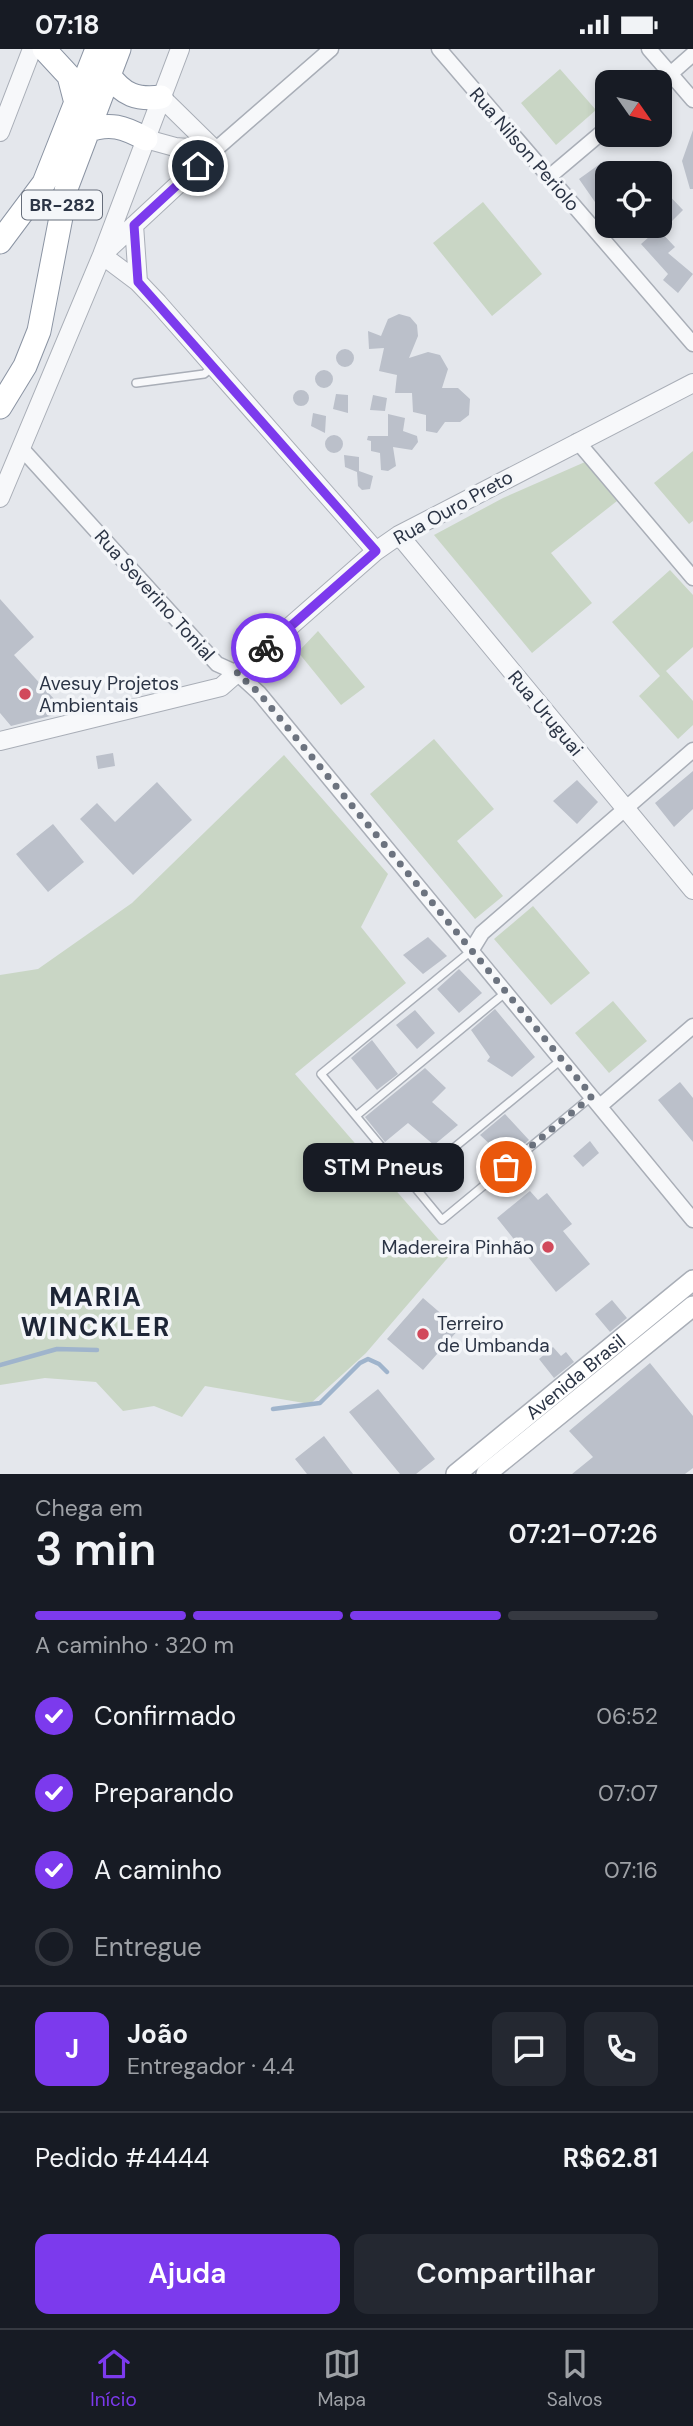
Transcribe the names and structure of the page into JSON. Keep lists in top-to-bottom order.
{
  "streets": {
    "highway": ["BR-282"],
    "main road": ["Avenida Brasil"],
    "street": [
      "Rua Nilson Periolo",
      "Rua Ouro Preto",
      "Rua Severino Tonial",
      "Rua Uruguai"
    ]
  },
  "crossings": [
    ["Rua Ouro Preto", "Rua Severino Tonial"],
    ["Rua Ouro Preto", "Rua Uruguai"]
  ],
  "districts": ["MARIA WINCKLER"],
  "places": [
    "Avesuy Projetos Ambientais",
    "STM Pneus",
    "Madereira Pinhão",
    "Terreiro de Umbanda"
  ],
  "north": "bottom right",
  "page": {
    "status": "07:18",
    "bubble": "STM Pneus",
    "heading": ["3 min", "Chega em", "07:21–07:26"],
    "panel": [
      "João",
      "Entregador · 4.4",
      "Pedido #4444",
      "R$62.81"
    ],
    "bar": "A caminho · 320 m",
    "list": [
      ["Confirmado", "06:52"],
      ["Preparando", "07:07"],
      ["A caminho", "07:16"],
      "Entregue"
    ],
    "round": "J",
    "buttons": ["Ajuda", "Compartilhar"],
    "tabs": ["Início", "Mapa", "Salvos"]
  }
}
